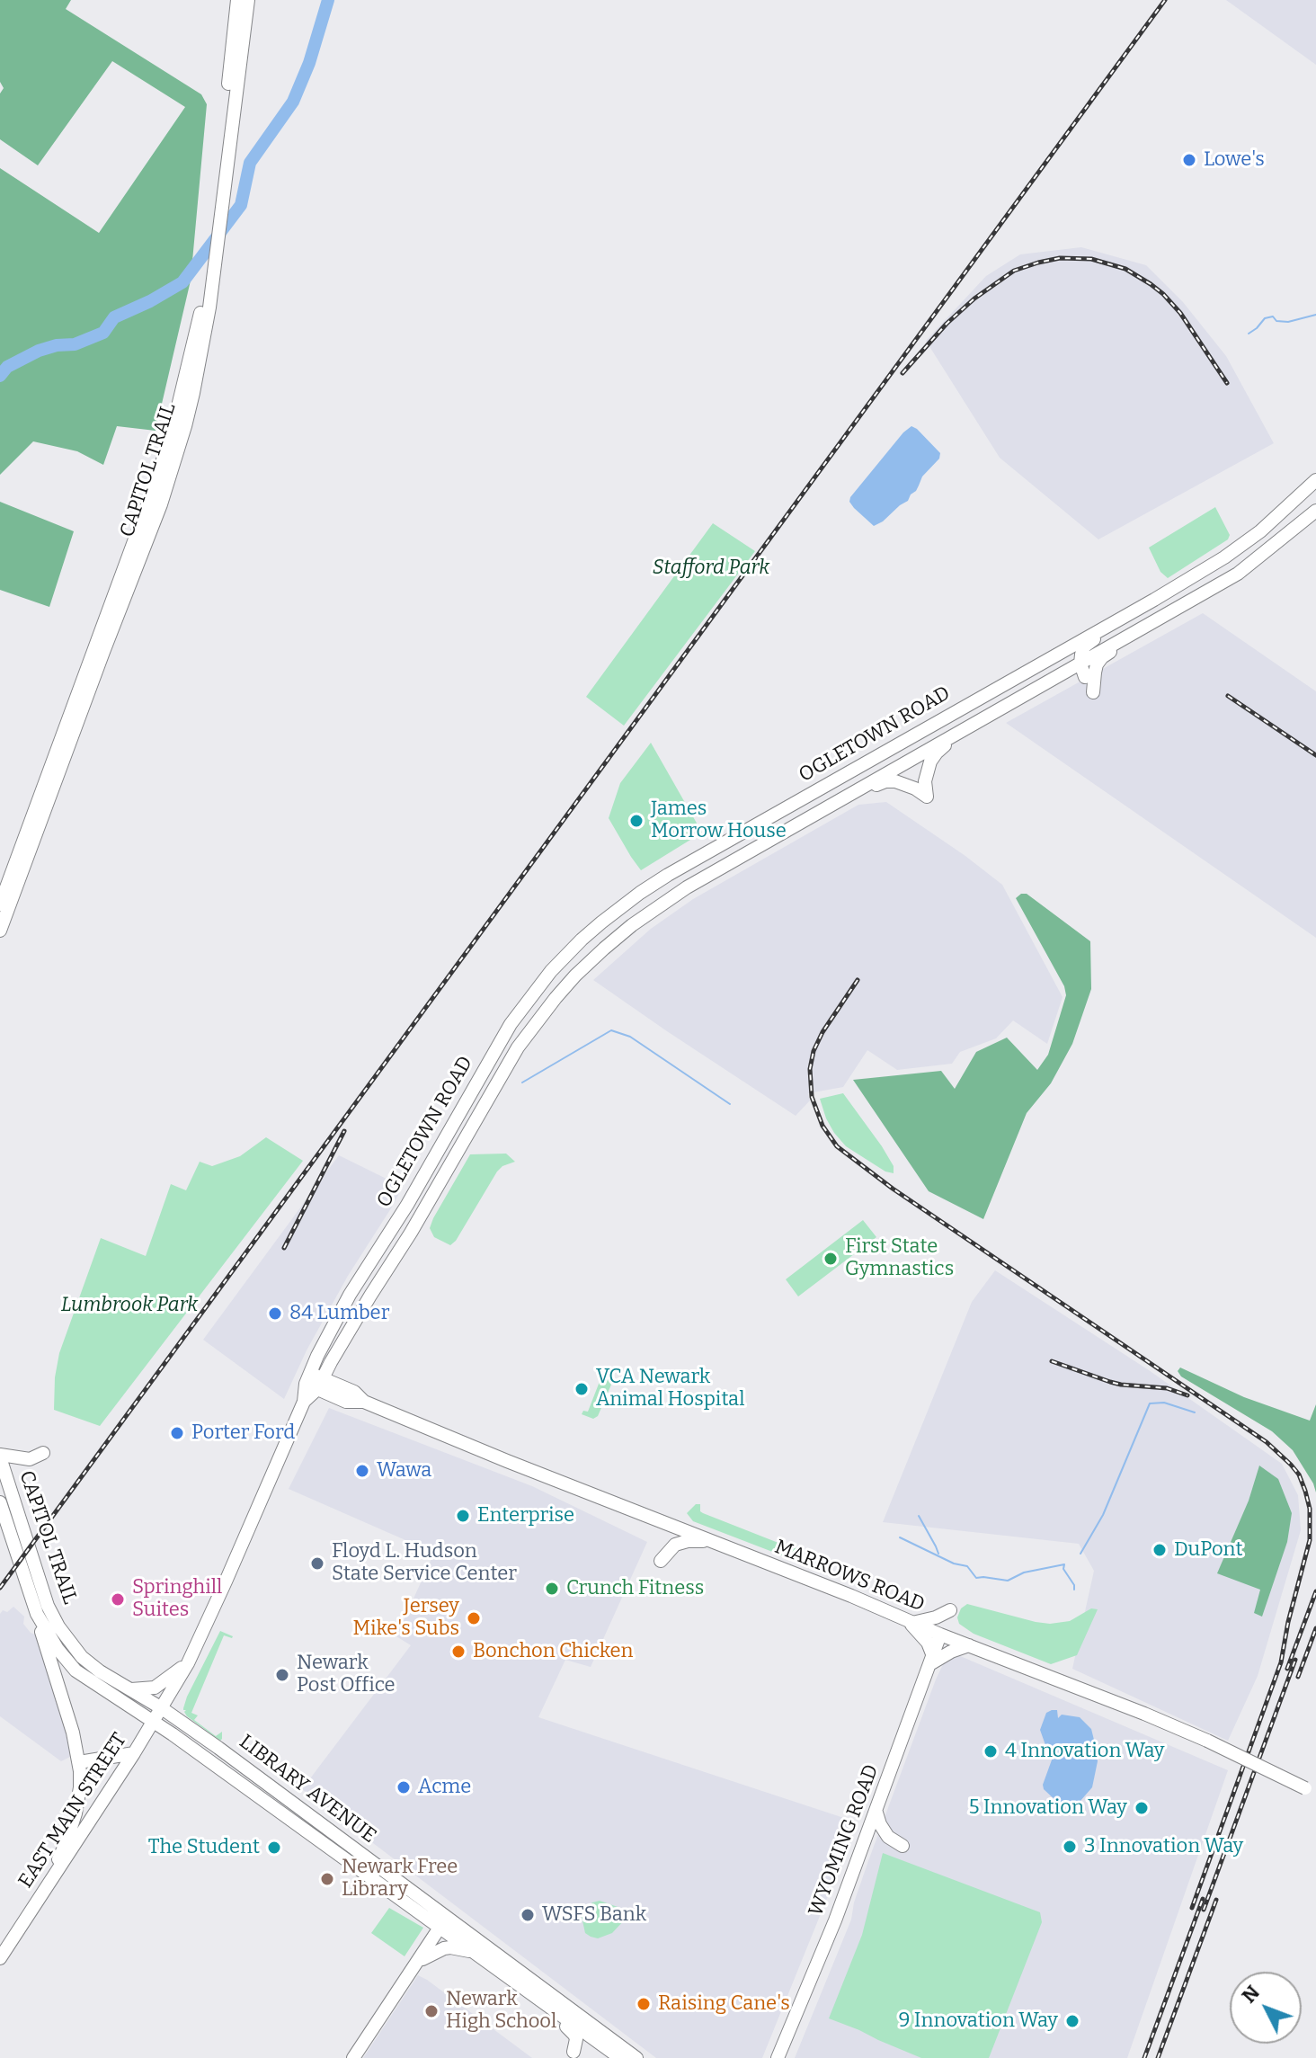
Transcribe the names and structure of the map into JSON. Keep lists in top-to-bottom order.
{
  "streets": {
    "main road": [
      "CAPITOL TRAIL",
      "OGLETOWN ROAD",
      "MARROWS ROAD",
      "LIBRARY AVENUE",
      "EAST MAIN STREET",
      "WYOMING ROAD"
    ]
  },
  "crossings": [
    ["CAPITOL TRAIL", "OGLETOWN ROAD"],
    ["CAPITOL TRAIL", "LIBRARY AVENUE"],
    ["CAPITOL TRAIL", "EAST MAIN STREET"],
    ["OGLETOWN ROAD", "MARROWS ROAD"],
    ["OGLETOWN ROAD", "LIBRARY AVENUE"],
    ["OGLETOWN ROAD", "EAST MAIN STREET"],
    ["MARROWS ROAD", "WYOMING ROAD"],
    ["LIBRARY AVENUE", "EAST MAIN STREET"]
  ],
  "parks": ["Stafford Park", "Lumbrook Park"],
  "places": [
    "Lowe's",
    "James Morrow House",
    "First State Gymnastics",
    "84 Lumber",
    "VCA Newark Animal Hospital",
    "Porter Ford",
    "Wawa",
    "Enterprise",
    "DuPont",
    "Floyd L. Hudson State Service Center",
    "Crunch Fitness",
    "Springhill Suites",
    "Jersey Mike's Subs",
    "Bonchon Chicken",
    "Newark Post Office",
    "4 Innovation Way",
    "Acme",
    "5 Innovation Way",
    "3 Innovation Way",
    "The Student",
    "Newark Free Library",
    "WSFS Bank",
    "Raising Cane's",
    "Newark High School",
    "9 Innovation Way"
  ],
  "north": "top left"
}
